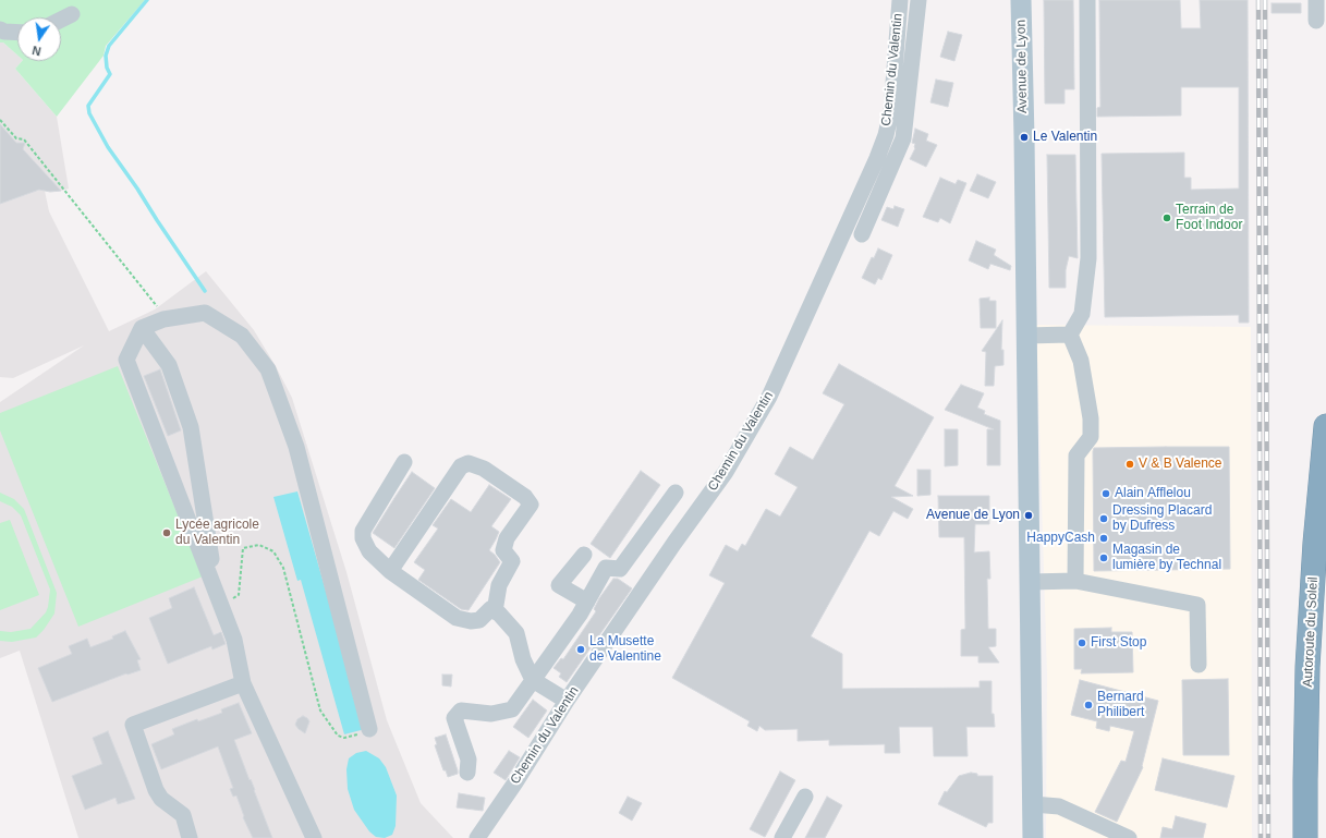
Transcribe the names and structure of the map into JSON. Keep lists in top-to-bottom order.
{
  "streets": {
    "highway": ["Autoroute du Soleil"],
    "main road": ["Avenue de Lyon"],
    "street": ["Chemin du Valentin"]
  },
  "places": [
    "Le Valentin",
    "Terrain de Foot Indoor",
    "V & B Valence",
    "Alain Afflelou",
    "Avenue de Lyon",
    "Dressing Placard by Dufress",
    "Lycée agricole du Valentin",
    "HappyCash",
    "Magasin de lumière by Technal",
    "First Stop",
    "La Musette de Valentine",
    "Bernard Philibert"
  ],
  "north": "bottom"
}
